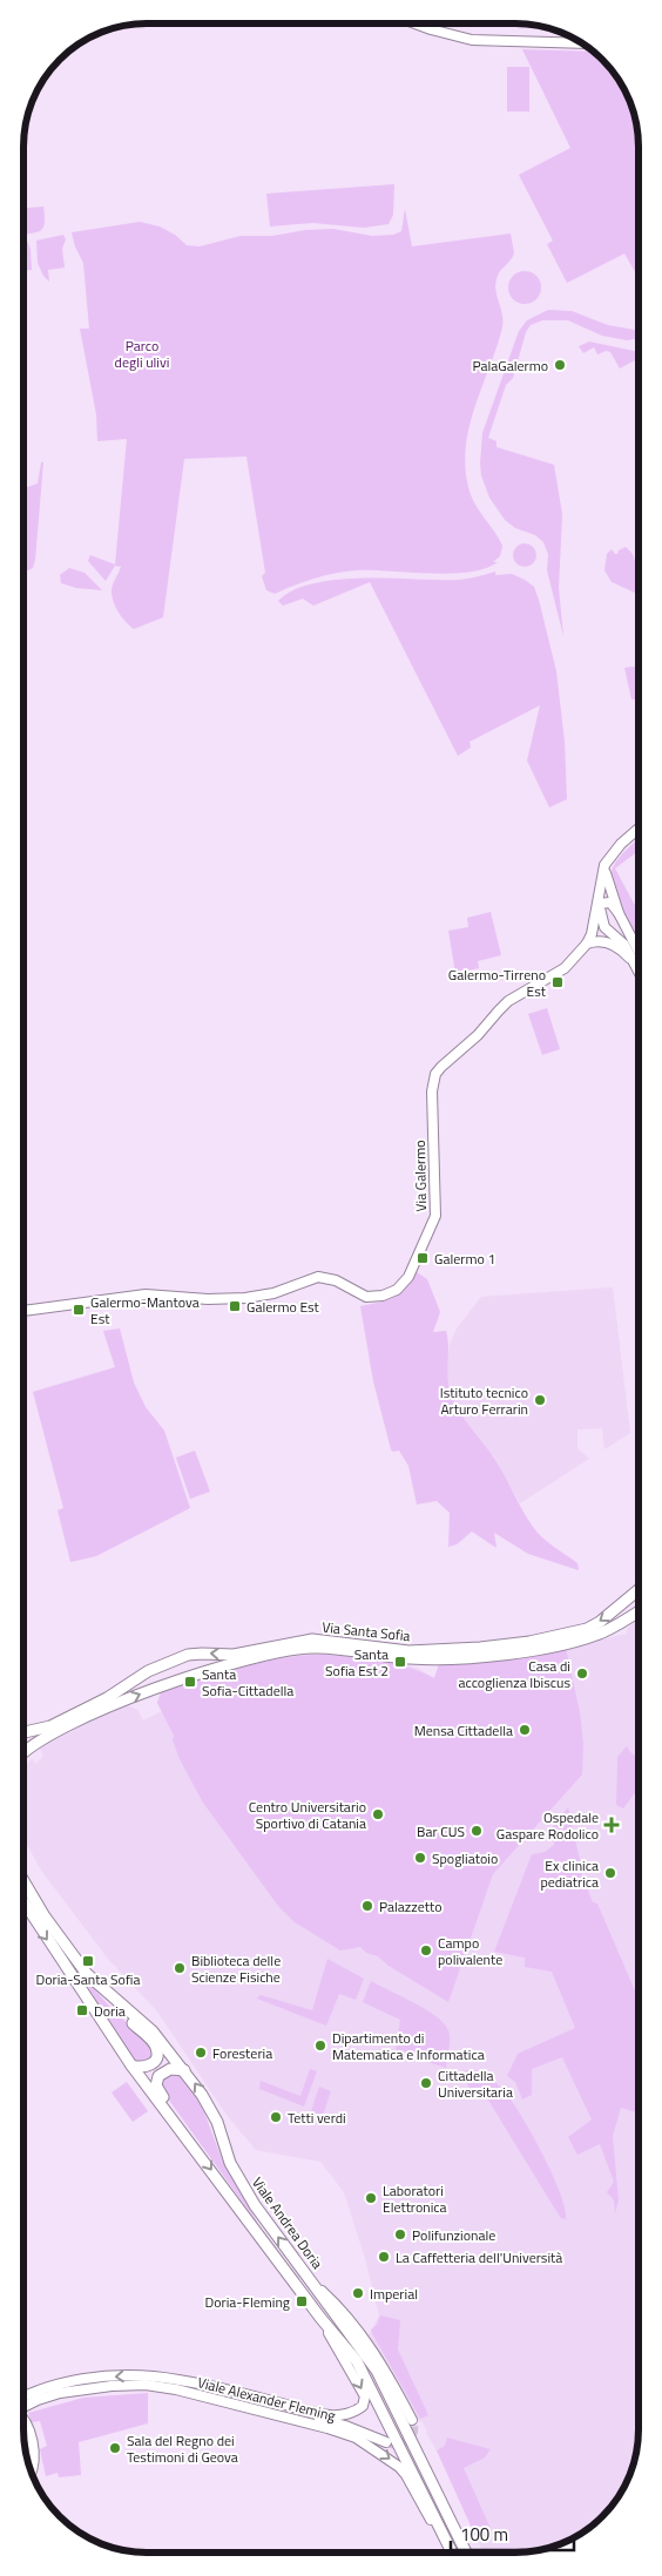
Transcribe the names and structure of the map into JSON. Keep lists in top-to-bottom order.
{
  "streets": {
    "main road": [
      "Via Galermo",
      "Via Santa Sofia",
      "Viale Andrea Doria",
      "Viale Alexander Fleming"
    ]
  },
  "crossings": [
    ["Viale Andrea Doria", "Viale Alexander Fleming"]
  ],
  "parks": ["Parco degli ulivi"],
  "places": {
    "other": [
      "PalaGalermo",
      "Istituto tecnico Arturo Ferrarin",
      "Casa di accoglienza Ibiscus",
      "Mensa Cittadella",
      "Centro Universitario Sportivo di Catania",
      "Bar CUS",
      "Spogliatoio",
      "Ex clinica pediatrica",
      "Palazzetto",
      "Campo polivalente",
      "Biblioteca delle Scienze Fisiche",
      "Dipartimento di Matematica e Informatica",
      "Foresteria",
      "Cittadella Universitaria",
      "Tetti verdi",
      "Laboratori Elettronica",
      "Polifunzionale",
      "La Caffetteria dell'Università",
      "Imperial",
      "Sala del Regno dei Testimoni di Geova"
    ],
    "transit": [
      "Galermo-Tirreno Est",
      "Galermo 1",
      "Galermo Est",
      "Galermo-Mantova Est",
      "Santa Sofia Est 2",
      "Santa Sofia-Cittadella",
      "Doria-Santa Sofia",
      "Doria",
      "Doria-Fleming"
    ],
    "health": ["Ospedale Gaspare Rodolico"]
  },
  "scale_bar": "100 m"
}
